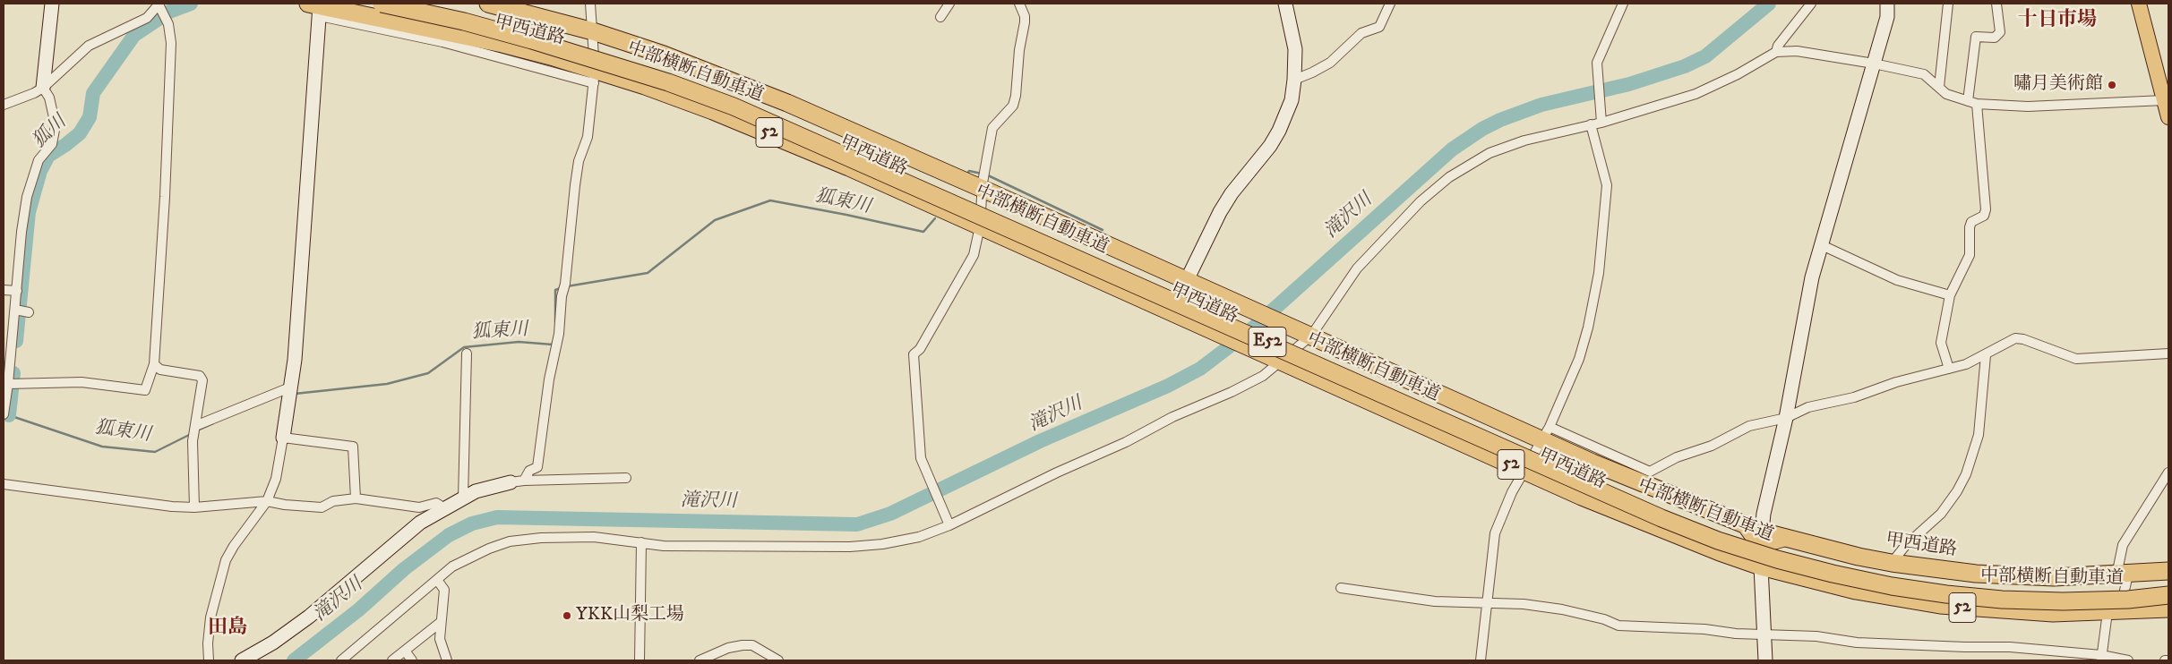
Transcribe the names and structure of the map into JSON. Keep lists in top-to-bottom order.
{
  "streets": {
    "highway": [
      "甲西道路",
      "中部横断自動車道",
      "52",
      "E52"
    ]
  },
  "districts": ["十日市場", "田島"],
  "water": ["狐川", "狐東川", "滝沢川"],
  "places": ["嘯月美術館", "YKK山梨工場"]
}
